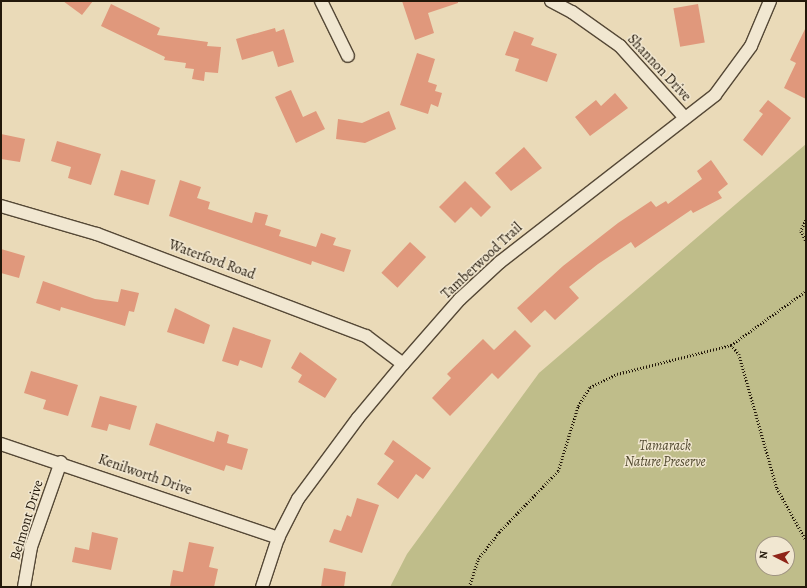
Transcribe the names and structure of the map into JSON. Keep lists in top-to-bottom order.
{
  "streets": {
    "street": [
      "Shannon Drive",
      "Waterford Road",
      "Tamberwood Trail",
      "Kenilworth Drive",
      "Belmont Drive"
    ]
  },
  "crossings": [
    ["Shannon Drive", "Tamberwood Trail"],
    ["Waterford Road", "Tamberwood Trail"],
    ["Tamberwood Trail", "Kenilworth Drive"],
    ["Kenilworth Drive", "Belmont Drive"]
  ],
  "parks": ["Tamarack Nature Preserve"],
  "north": "left"
}
